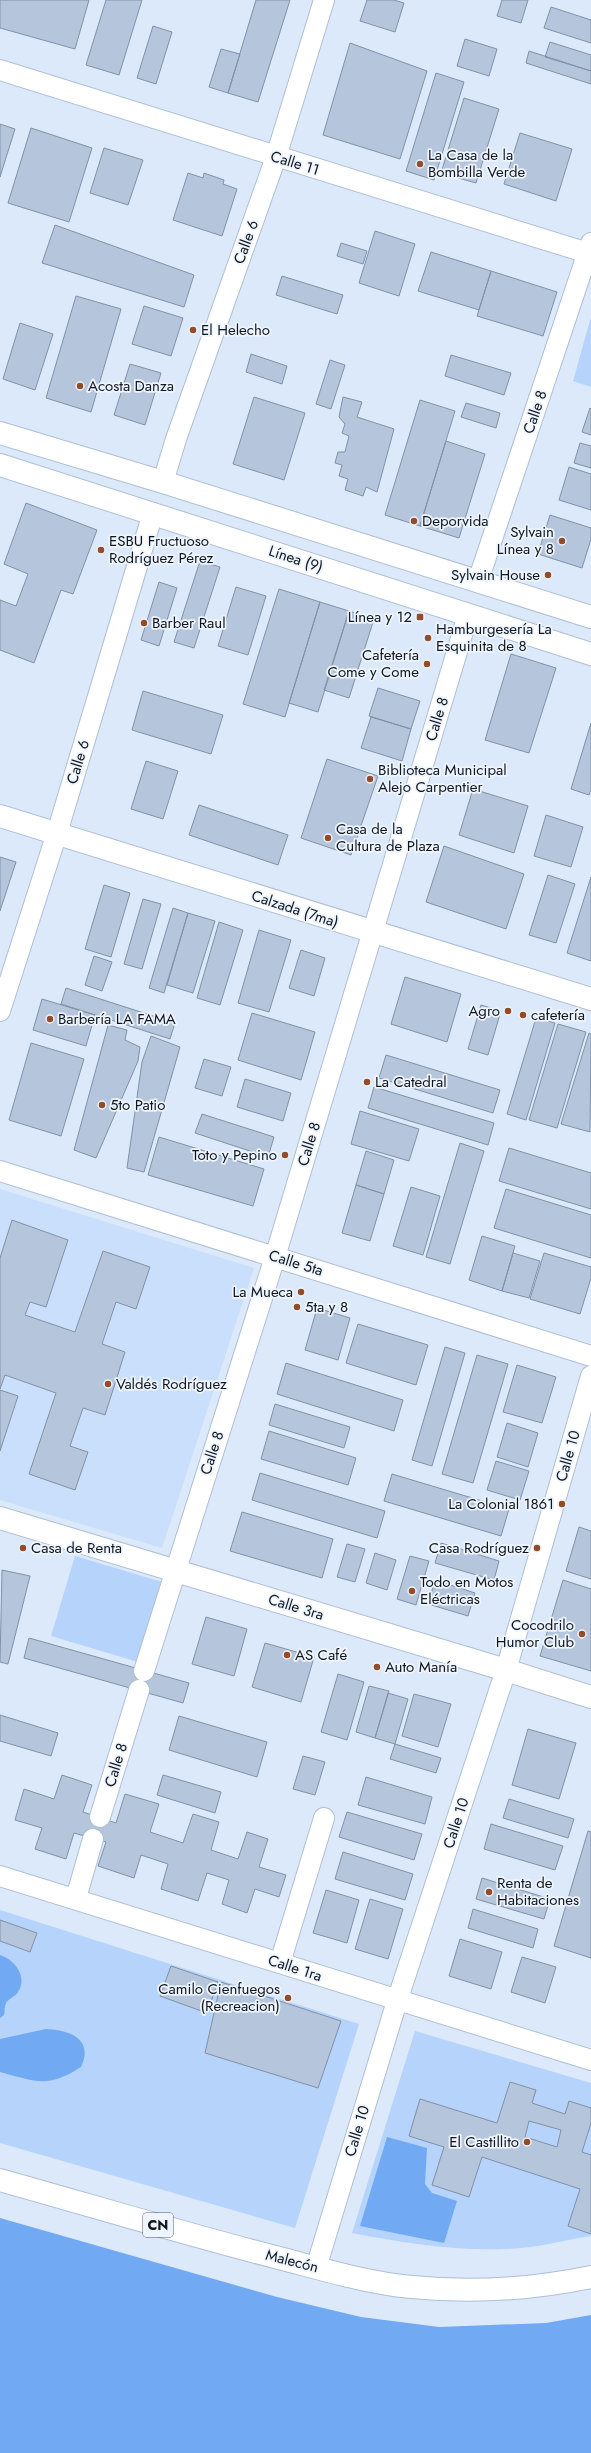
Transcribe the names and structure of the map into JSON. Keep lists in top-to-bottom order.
{
  "streets": {
    "main road": [
      "Línea (9)",
      "Calzada (7ma)",
      "Calle 3ra",
      "CN",
      "Malecón"
    ],
    "street": [
      "Calle 11",
      "Calle 6",
      "Calle 8",
      "Calle 5ta",
      "Calle 10",
      "Calle 1ra"
    ]
  },
  "crossings": [
    ["Calle 11", "Calle 6"],
    ["Calle 11", "Calle 8"],
    ["Calle 6", "Línea (9)"],
    ["Calle 6", "Calzada (7ma)"],
    ["Calle 8", "Línea (9)"],
    ["Calle 8", "Calzada (7ma)"],
    ["Calle 8", "Calle 5ta"],
    ["Calle 8", "Calle 3ra"],
    ["Calle 10", "Calle 3ra"],
    ["Calle 10", "Calle 1ra"],
    ["Calle 10", "Malecón"]
  ],
  "places": {
    "other": [
      "La Casa de la Bombilla Verde",
      "El Helecho",
      "Acosta Danza",
      "Deporvida",
      "Sylvain Línea y 8",
      "ESBU Fructuoso Rodríguez Pérez",
      "Sylvain House",
      "Barber Raul",
      "Hamburgesería La Esquinita de 8",
      "Cafetería Come y Come",
      "Biblioteca Municipal Alejo Carpentier",
      "Casa de la Cultura de Plaza",
      "Agro",
      "cafetería",
      "Barbería LA FAMA",
      "La Catedral",
      "5to Patio",
      "Toto y Pepino",
      "La Mueca",
      "5ta y 8",
      "Valdés Rodríguez",
      "La Colonial 1861",
      "Casa de Renta",
      "Casa Rodríguez",
      "Todo en Motos Eléctricas",
      "Cocodrilo Humor Club",
      "AS Café",
      "Auto Manía",
      "Renta de Habitaciones",
      "Camilo Cienfuegos (Recreacion)",
      "El Castillito"
    ],
    "transit": ["Línea y 12"]
  }
}
